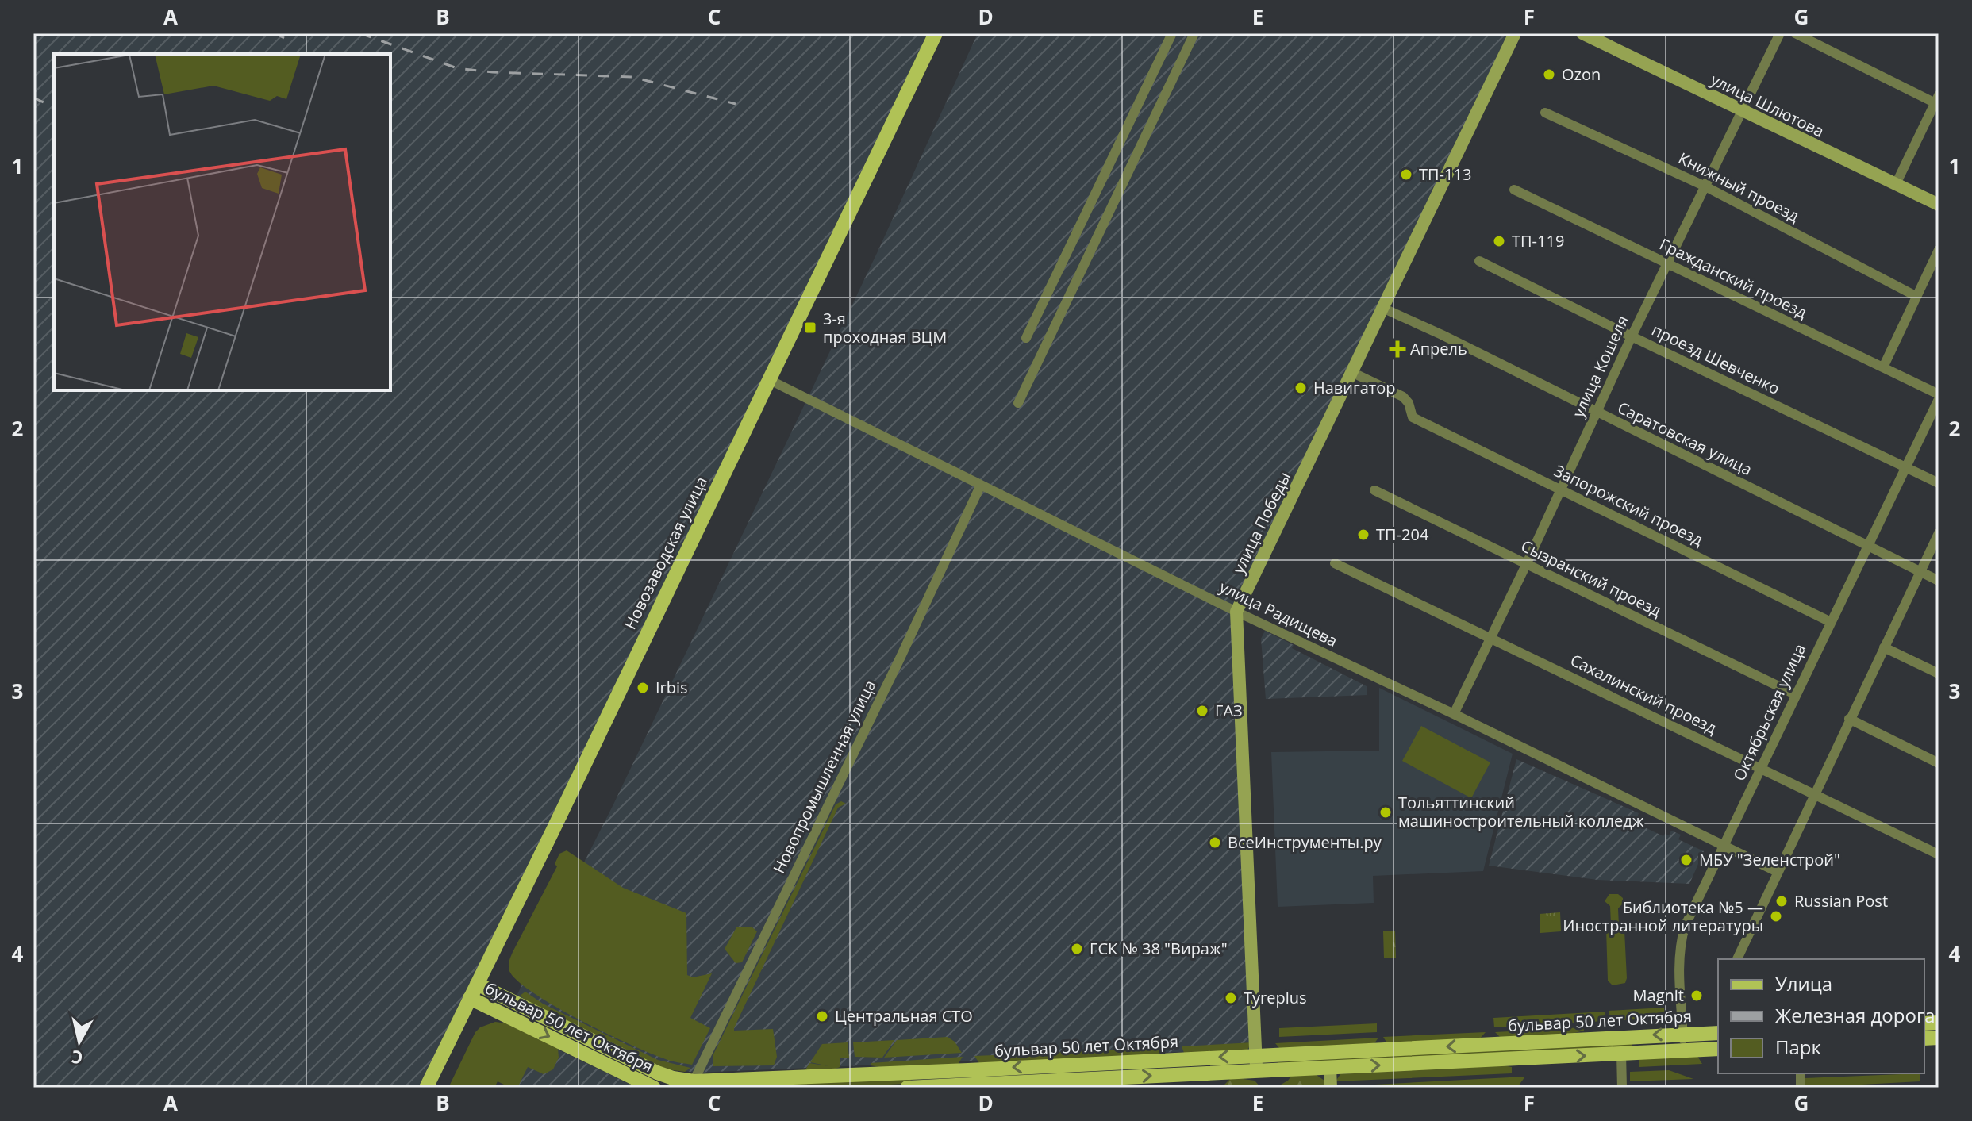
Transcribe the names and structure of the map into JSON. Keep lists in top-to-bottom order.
{
  "streets": {
    "main road": [
      "улица Шлютова",
      "улица Победы",
      "Новозаводская улица",
      "бульвар 50 лет Октября"
    ],
    "street": [
      "Книжный проезд",
      "Гражданский проезд",
      "проезд Шевченко",
      "улица Кошеля",
      "Саратовская улица",
      "Запорожский проезд",
      "Сызранский проезд",
      "улица Радищева",
      "Сахалинский проезд",
      "Октябрьская улица",
      "Новопромышленная улица"
    ]
  },
  "crossings": [
    ["улица Шлютова", "улица Кошеля"],
    ["Книжный проезд", "улица Кошеля"],
    ["Гражданский проезд", "улица Кошеля"],
    ["проезд Шевченко", "улица Кошеля"],
    ["проезд Шевченко", "Октябрьская улица"],
    ["улица Кошеля", "Саратовская улица"],
    ["улица Кошеля", "Запорожский проезд"],
    ["улица Кошеля", "Сызранский проезд"],
    ["улица Кошеля", "улица Радищева"],
    ["улица Кошеля", "Сахалинский проезд"],
    ["Саратовская улица", "улица Победы"],
    ["Саратовская улица", "Октябрьская улица"],
    ["Запорожский проезд", "улица Победы"],
    ["Запорожский проезд", "Октябрьская улица"],
    ["улица Победы", "улица Радищева"],
    ["улица Победы", "бульвар 50 лет Октября"],
    ["Новозаводская улица", "улица Радищева"],
    ["Новозаводская улица", "бульвар 50 лет Октября"],
    ["Сызранский проезд", "Октябрьская улица"],
    ["улица Радищева", "Октябрьская улица"],
    ["улица Радищева", "Новопромышленная улица"],
    ["Сахалинский проезд", "Октябрьская улица"],
    ["Октябрьская улица", "бульвар 50 лет Октября"],
    ["Новопромышленная улица", "бульвар 50 лет Октября"]
  ],
  "places": {
    "other": [
      "Ozon",
      "ТП-113",
      "ТП-119",
      "Навигатор",
      "ТП-204",
      "Irbis",
      "ГАЗ",
      "Тольяттинский машиностроительный колледж",
      "ВсеИнструменты.ру",
      "МБУ \"Зеленстрой\"",
      "Russian Post",
      "Библиотека №5 — Иностранной литературы",
      "ГСК № 38 \"Вираж\"",
      "Magnit",
      "Tyreplus",
      "Центральная СТО"
    ],
    "transit": ["3-я проходная ВЦМ"],
    "health": ["Апрель"]
  },
  "legend": ["Улица", "Железная дорога", "Парк"],
  "north": "bottom",
  "grid": {
    "columns": [
      "A",
      "B",
      "C",
      "D",
      "E",
      "F",
      "G"
    ],
    "rows": [
      "1",
      "2",
      "3",
      "4"
    ]
  }
}
